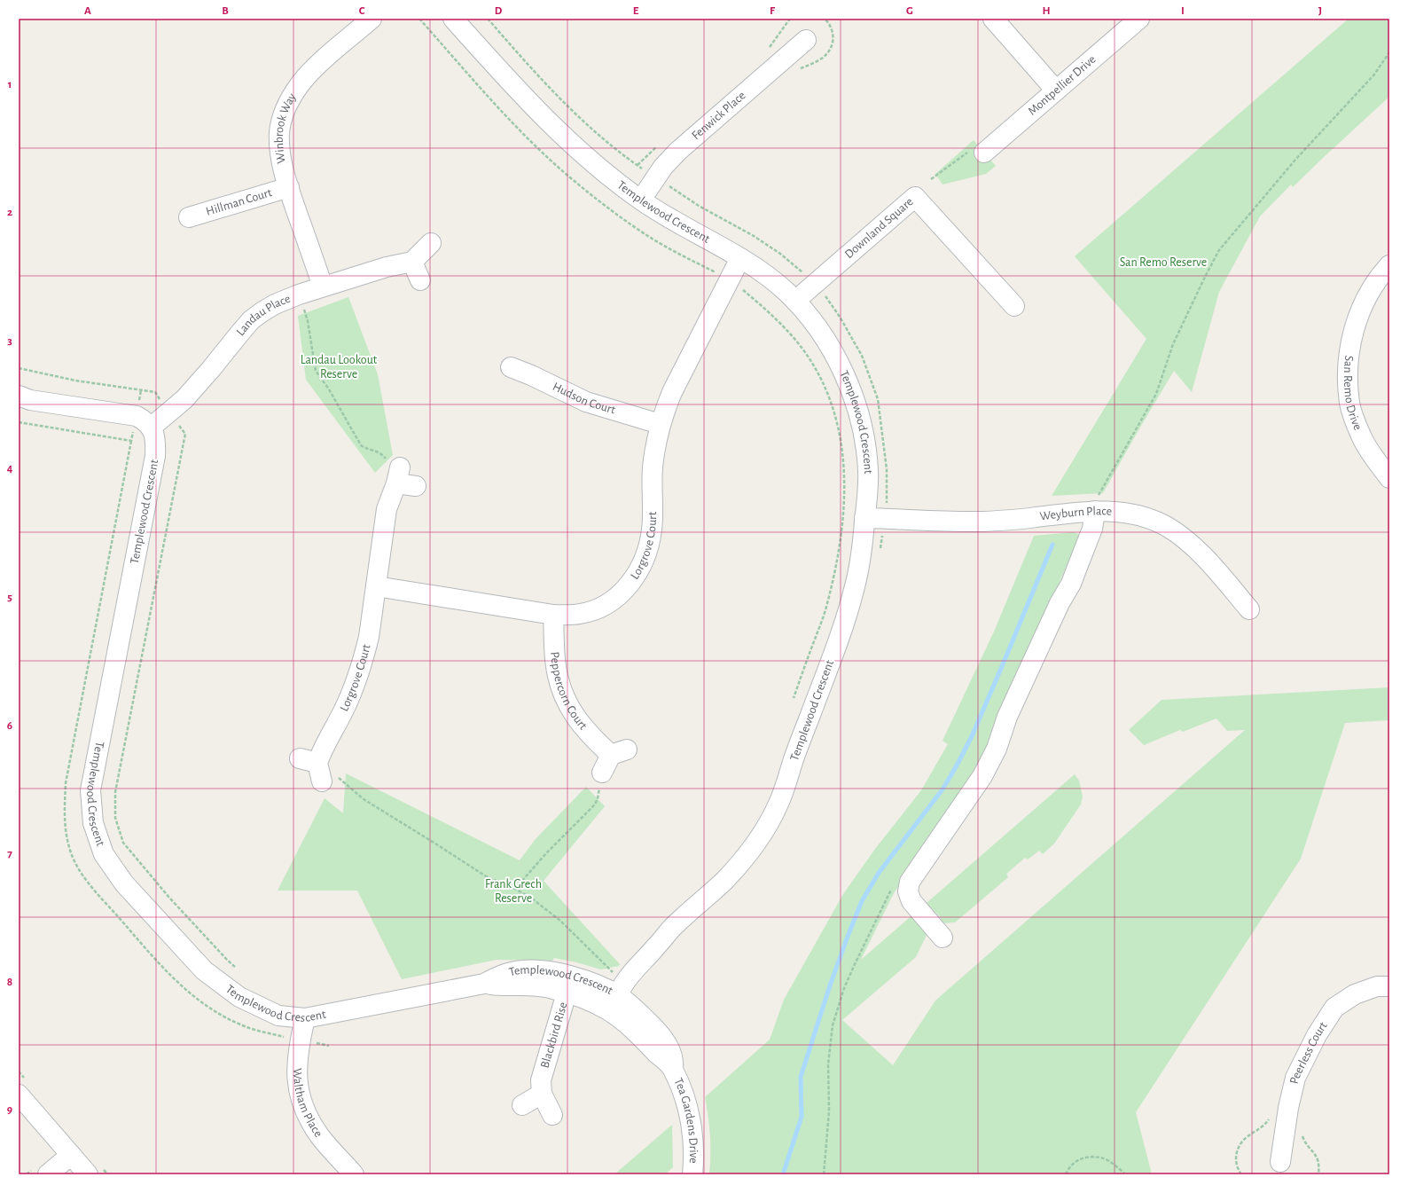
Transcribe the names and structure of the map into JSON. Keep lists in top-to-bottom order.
{
  "streets": {
    "street": [
      "Montpellier Drive",
      "Fenwick Place",
      "Winbrook Way",
      "Hillman Court",
      "Templewood Crescent",
      "Downland Square",
      "Landau Place",
      "San Remo Drive",
      "Hudson Court",
      "Weyburn Place",
      "Lorgrove Court",
      "Peppercorn Court",
      "Blackbird Rise",
      "Peerless Court",
      "Waltham Place",
      "Tea Gardens Drive"
    ]
  },
  "crossings": [
    ["Fenwick Place", "Templewood Crescent"],
    ["Winbrook Way", "Hillman Court"],
    ["Winbrook Way", "Landau Place"],
    ["Templewood Crescent", "Downland Square"],
    ["Templewood Crescent", "Landau Place"],
    ["Templewood Crescent", "Weyburn Place"],
    ["Templewood Crescent", "Lorgrove Court"],
    ["Templewood Crescent", "Blackbird Rise"],
    ["Templewood Crescent", "Waltham Place"],
    ["Templewood Crescent", "Tea Gardens Drive"],
    ["Hudson Court", "Lorgrove Court"],
    ["Lorgrove Court", "Peppercorn Court"]
  ],
  "parks": ["San Remo Reserve", "Landau Lookout Reserve", "Frank Grech Reserve"],
  "grid": {
    "columns": [
      "A",
      "B",
      "C",
      "D",
      "E",
      "F",
      "G",
      "H",
      "I",
      "J"
    ],
    "rows": [
      "1",
      "2",
      "3",
      "4",
      "5",
      "6",
      "7",
      "8",
      "9"
    ]
  }
}
